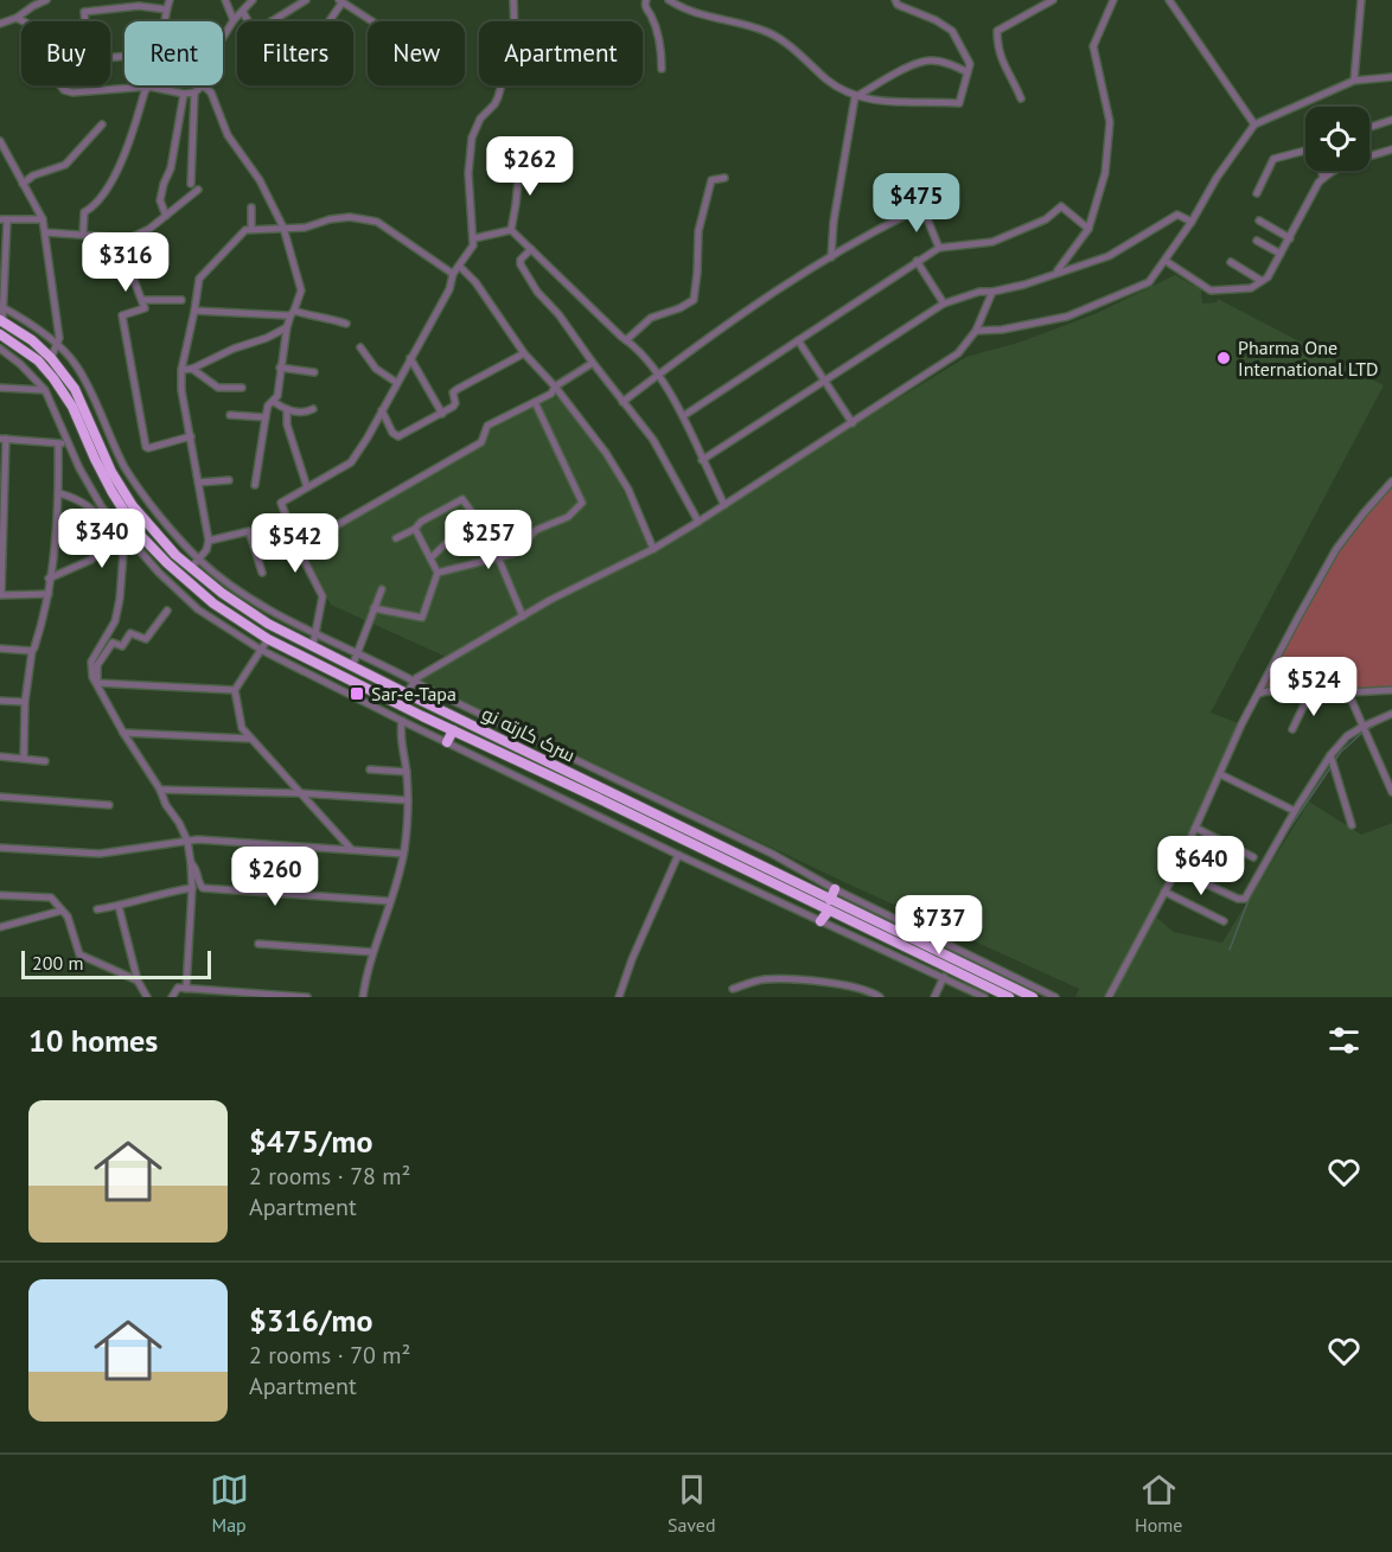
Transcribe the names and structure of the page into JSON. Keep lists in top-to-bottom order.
{
  "streets": {
    "highway": ["سرک کارته نو"]
  },
  "places": {
    "other": ["Pharma One International LTD"],
    "transit": ["Sar-e-Tapa"]
  },
  "scale_bar": "200 m",
  "page": {
    "chip": [
      "Buy",
      "Rent",
      "Filters",
      "New",
      "Apartment"
    ],
    "price": [
      "$262",
      "$475",
      "$316",
      "$340",
      "$257",
      "$542",
      "$524",
      "$640",
      "$260",
      "$737"
    ],
    "scale": "200 m",
    "heading": "10 homes",
    "list": [
      {
        "name": "$475/mo",
        "note": "2 rooms · 78 m² · Apartment"
      },
      {
        "name": "$316/mo",
        "note": "2 rooms · 70 m² · Apartment"
      }
    ],
    "tabs": ["Map", "Saved", "Home"]
  }
}
